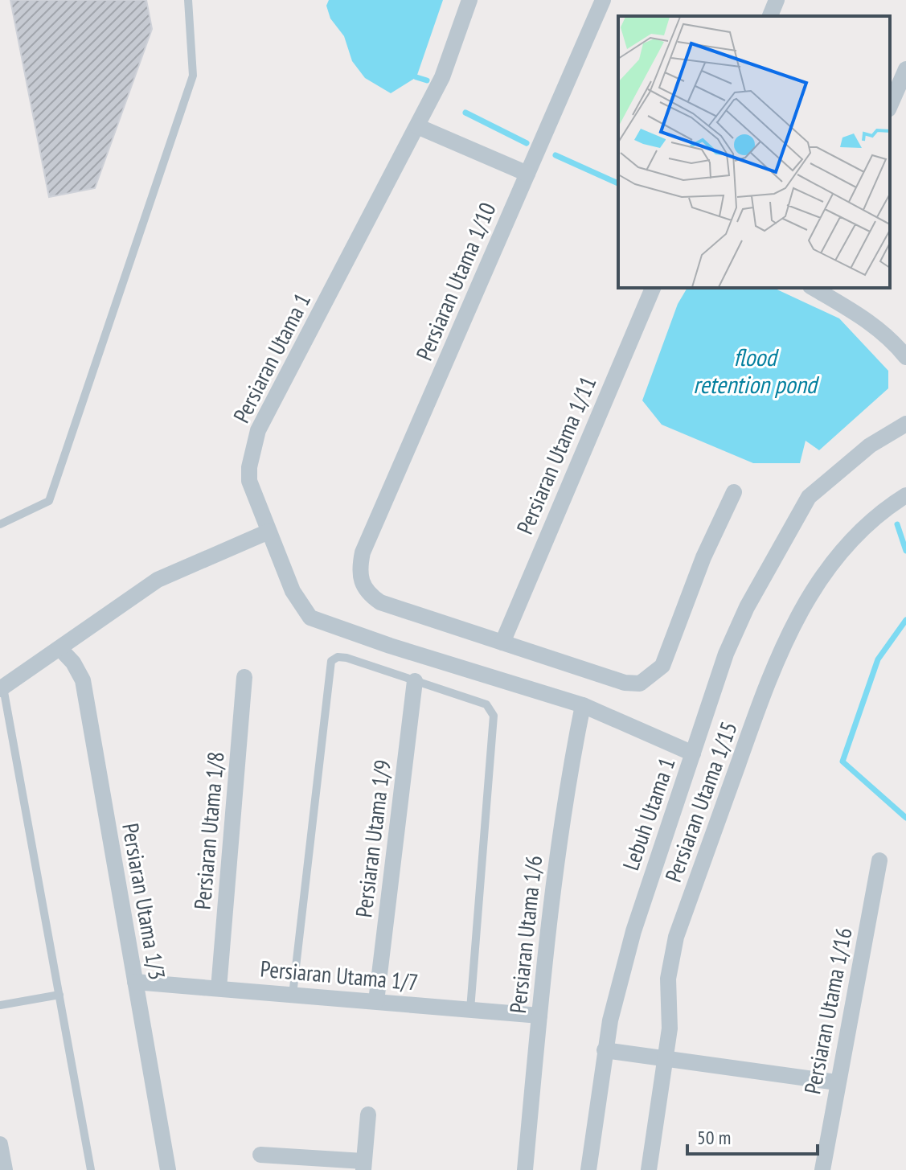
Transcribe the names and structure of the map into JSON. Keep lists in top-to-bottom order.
{
  "streets": {
    "street": [
      "Persiaran Utama 1/10",
      "Persiaran Utama 1",
      "Persiaran Utama 1/11",
      "Persiaran Utama 1/15",
      "Lebuh Utama 1",
      "Persiaran Utama 1/8",
      "Persiaran Utama 1/9",
      "Persiaran Utama 1/3",
      "Persiaran Utama 1/6",
      "Persiaran Utama 1/7",
      "Persiaran Utama 1/16"
    ]
  },
  "crossings": [
    ["Persiaran Utama 1/10", "Persiaran Utama 1/11"],
    ["Persiaran Utama 1", "Lebuh Utama 1"],
    ["Persiaran Utama 1", "Persiaran Utama 1/6"],
    ["Persiaran Utama 1/8", "Persiaran Utama 1/7"],
    ["Persiaran Utama 1/9", "Persiaran Utama 1/7"],
    ["Persiaran Utama 1/3", "Persiaran Utama 1/7"],
    ["Persiaran Utama 1/6", "Persiaran Utama 1/7"]
  ],
  "water": ["flood retention pond"],
  "scale_bar": "50 m"
}
